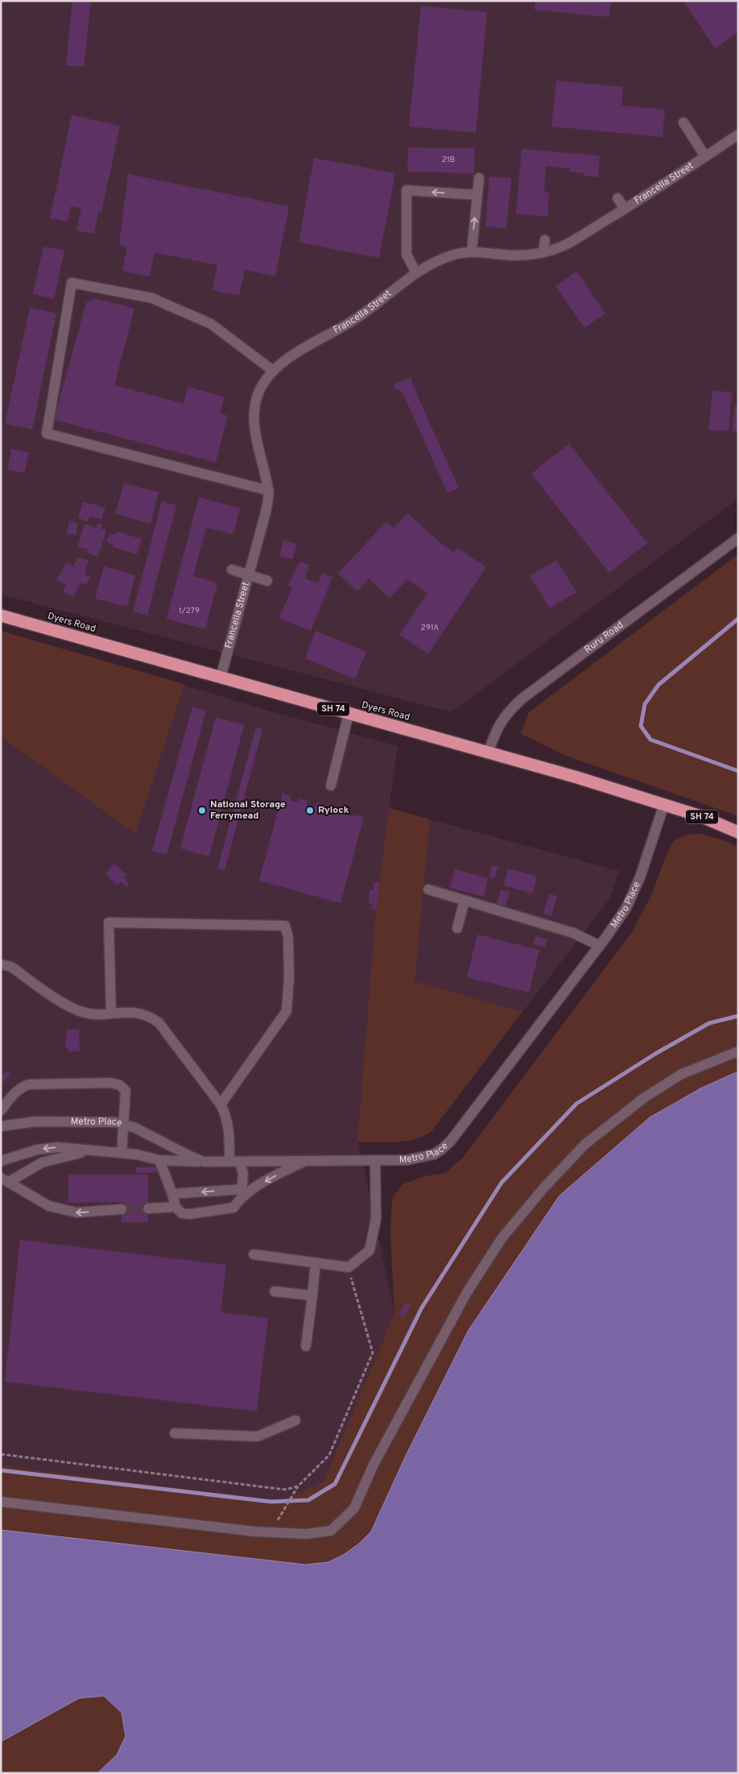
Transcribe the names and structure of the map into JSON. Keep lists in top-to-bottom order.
{
  "streets": {
    "highway": ["Dyers Road", "SH 74"],
    "street": ["Francella Street", "Ruru Road", "Metro Place"]
  },
  "crossings": [
    ["Francella Street", "Dyers Road"],
    ["Dyers Road", "Ruru Road"],
    ["Dyers Road", "Metro Place"]
  ],
  "places": ["National Storage Ferrymead", "Rylock"],
  "house_numbers": ["21B", "1/279", "291A"]
}
